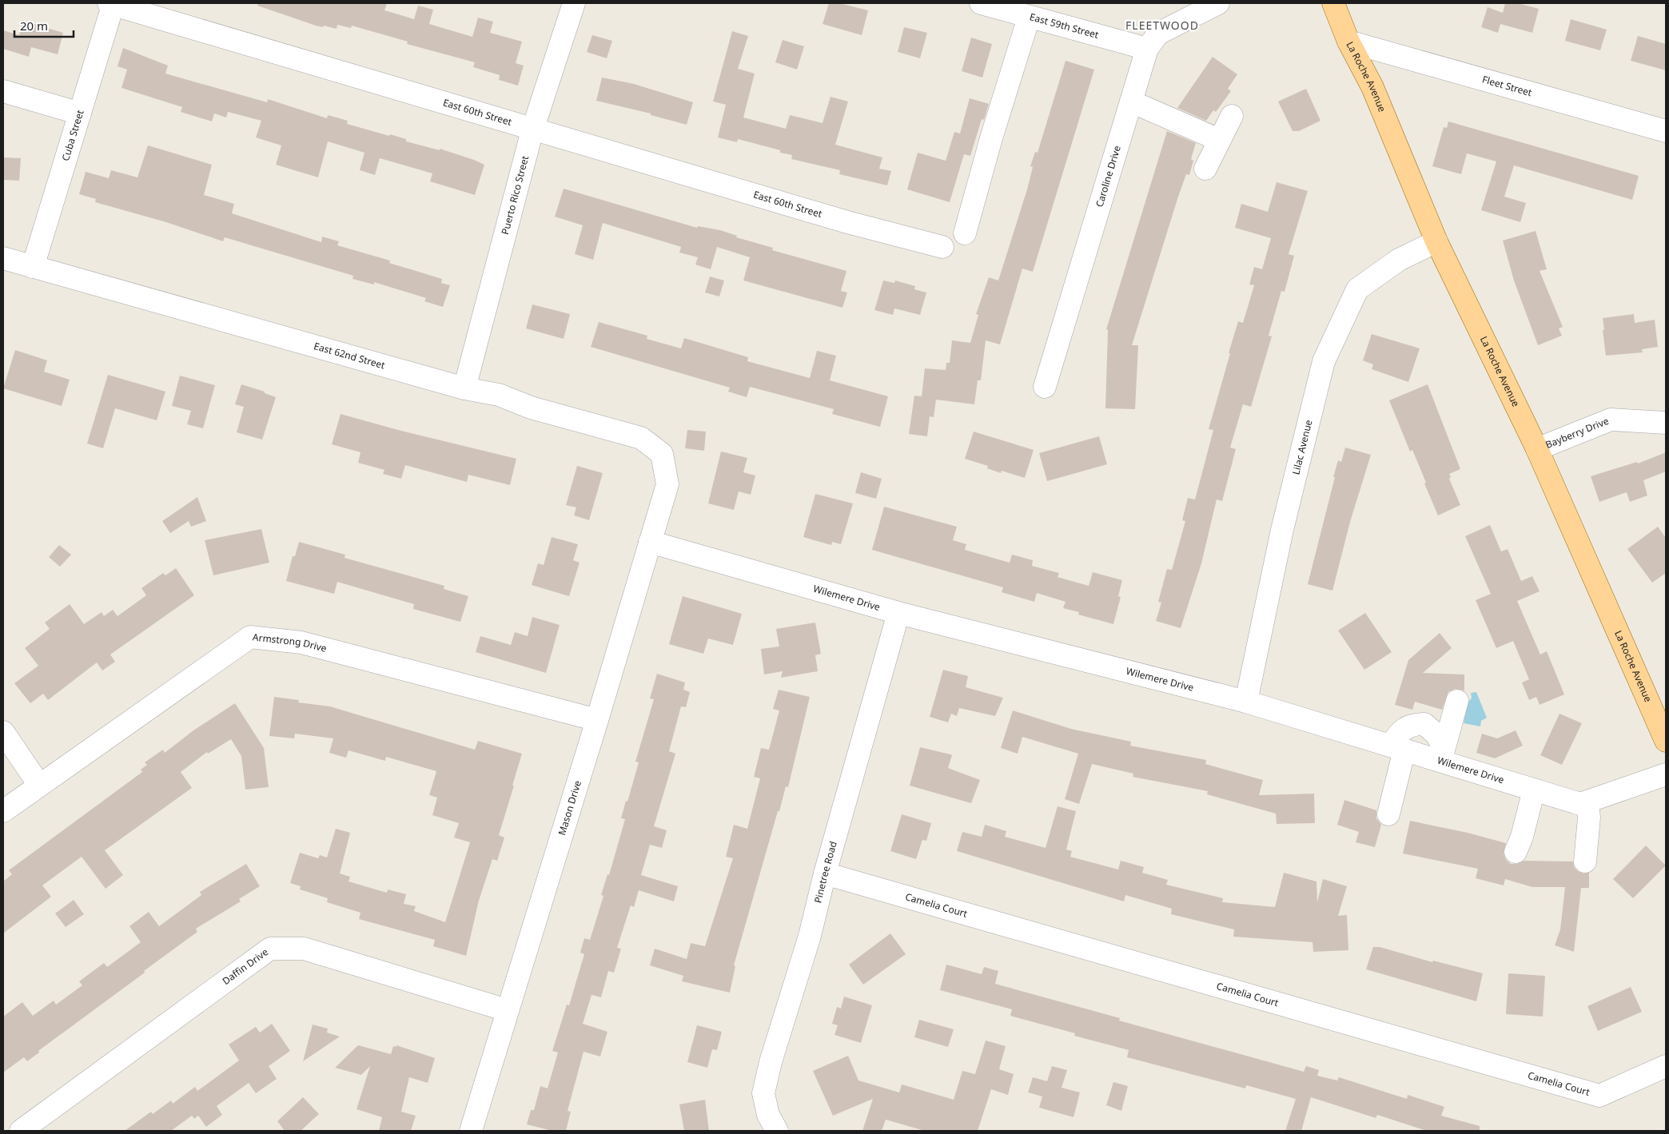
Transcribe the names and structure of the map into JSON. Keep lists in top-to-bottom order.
{
  "streets": {
    "main road": ["La Roche Avenue"],
    "street": [
      "East 59th Street",
      "Fleet Street",
      "East 60th Street",
      "Cuba Street",
      "Caroline Drive",
      "Puerto Rico Street",
      "East 62nd Street",
      "Bayberry Drive",
      "Lilac Avenue",
      "Wilemere Drive",
      "Armstrong Drive",
      "Mason Drive",
      "Pinetree Road",
      "Camelia Court",
      "Daffin Drive"
    ]
  },
  "crossings": [
    ["East 59th Street", "Caroline Drive"],
    ["La Roche Avenue", "Fleet Street"],
    ["La Roche Avenue", "Bayberry Drive"],
    ["La Roche Avenue", "Lilac Avenue"],
    ["East 60th Street", "Cuba Street"],
    ["East 60th Street", "Puerto Rico Street"],
    ["Cuba Street", "East 62nd Street"],
    ["Puerto Rico Street", "East 62nd Street"],
    ["East 62nd Street", "Mason Drive"],
    ["Lilac Avenue", "Wilemere Drive"],
    ["Wilemere Drive", "Mason Drive"],
    ["Wilemere Drive", "Pinetree Road"],
    ["Armstrong Drive", "Mason Drive"],
    ["Mason Drive", "Daffin Drive"],
    ["Pinetree Road", "Camelia Court"]
  ],
  "districts": ["FLEETWOOD"],
  "scale_bar": "20 m"
}
